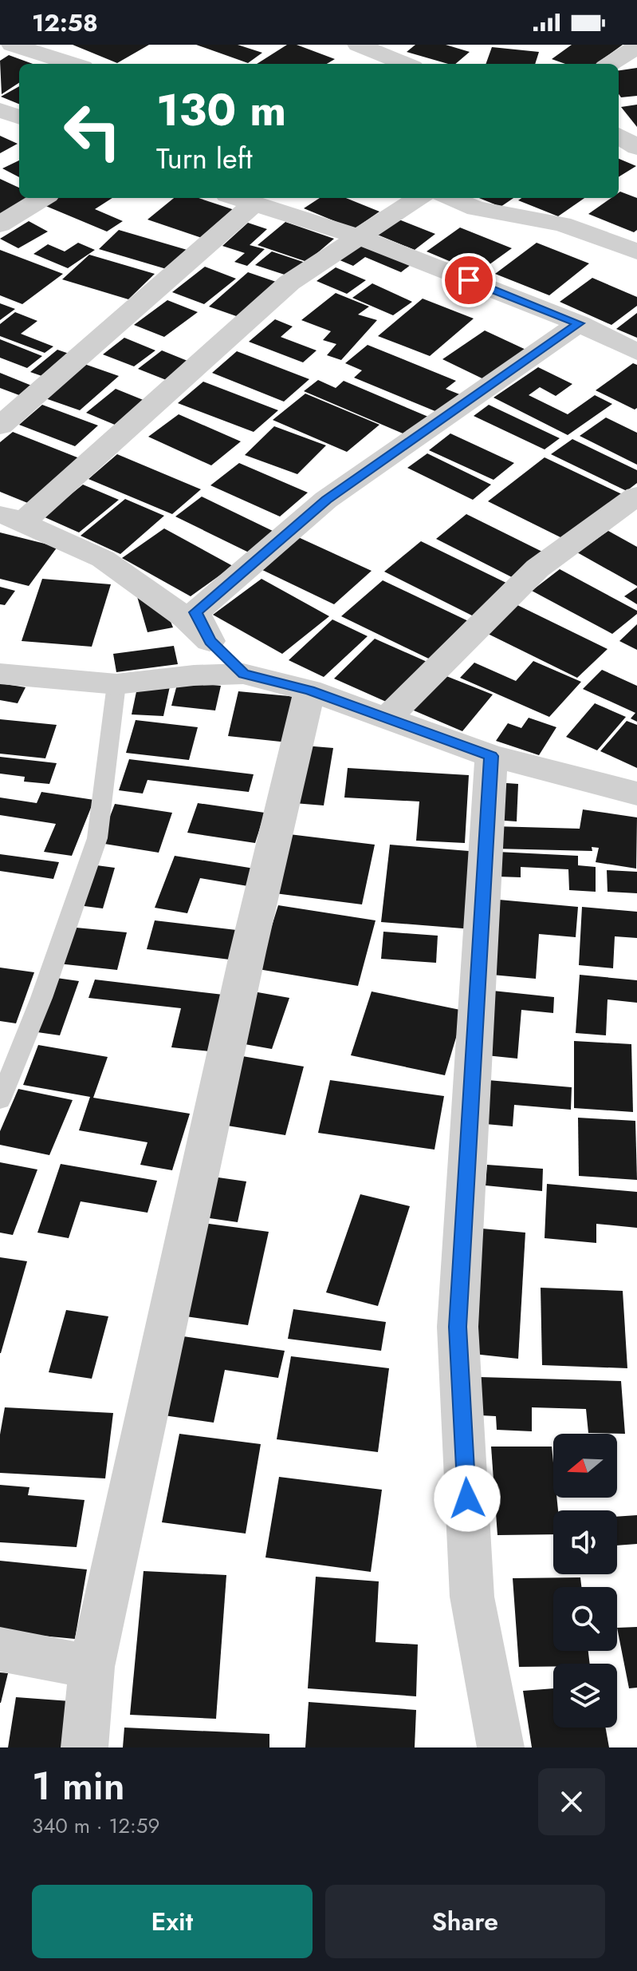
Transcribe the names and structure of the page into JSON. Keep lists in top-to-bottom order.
{
  "north": "left",
  "page": {
    "status": "12:58",
    "turn": ["130 m", "Turn left"],
    "heading": ["1 min", "340 m · 12:59"],
    "buttons": ["Exit", "Share"]
  }
}
